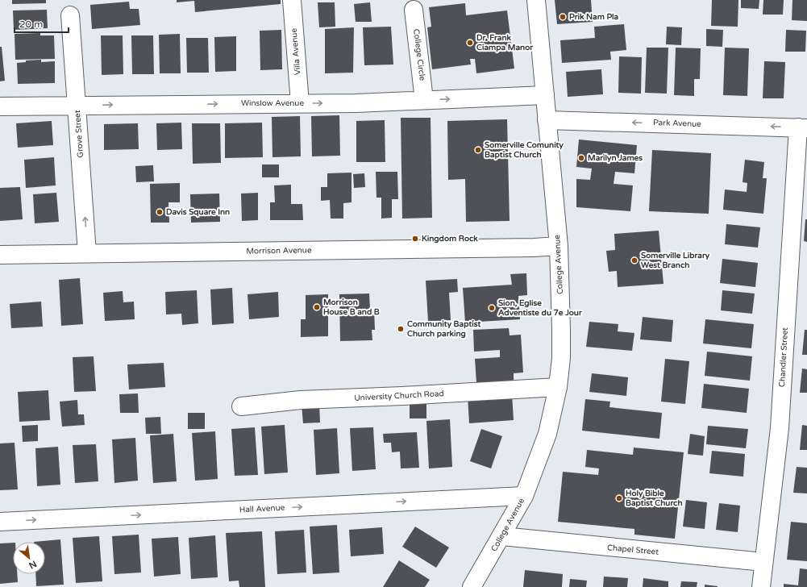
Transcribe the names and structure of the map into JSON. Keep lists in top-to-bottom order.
{
  "streets": {
    "street": [
      "Villa Avenue",
      "College Circle",
      "Winslow Avenue",
      "Park Avenue",
      "Grove Street",
      "Morrison Avenue",
      "College Avenue",
      "Chandler Street",
      "University Church Road",
      "Hall Avenue",
      "Chapel Street"
    ]
  },
  "crossings": [
    ["Villa Avenue", "Winslow Avenue"],
    ["College Circle", "Winslow Avenue"],
    ["Winslow Avenue", "Grove Street"],
    ["Winslow Avenue", "College Avenue"],
    ["Park Avenue", "College Avenue"],
    ["Park Avenue", "Chandler Street"],
    ["Grove Street", "Morrison Avenue"],
    ["Morrison Avenue", "College Avenue"],
    ["College Avenue", "University Church Road"],
    ["College Avenue", "Hall Avenue"],
    ["College Avenue", "Chapel Street"],
    ["Chandler Street", "Chapel Street"]
  ],
  "one_way": [
    "Winslow Avenue",
    "Park Avenue",
    "Grove Street",
    "Hall Avenue"
  ],
  "places": [
    "Prik Nam Pla",
    "Dr. Frank Ciampa Manor",
    "Somerville Comunity Baptist Church",
    "Marilyn James",
    "Davis Square Inn",
    "Kingdom Rock",
    "Somerville Library West Branch",
    "Morrison House B and B",
    "Sion, Eglise Adventiste du 7e Jour",
    "Community Baptist Church parking",
    "Holy Bible Baptist Church"
  ],
  "scale_bar": "20 m",
  "north": "bottom right"
}
